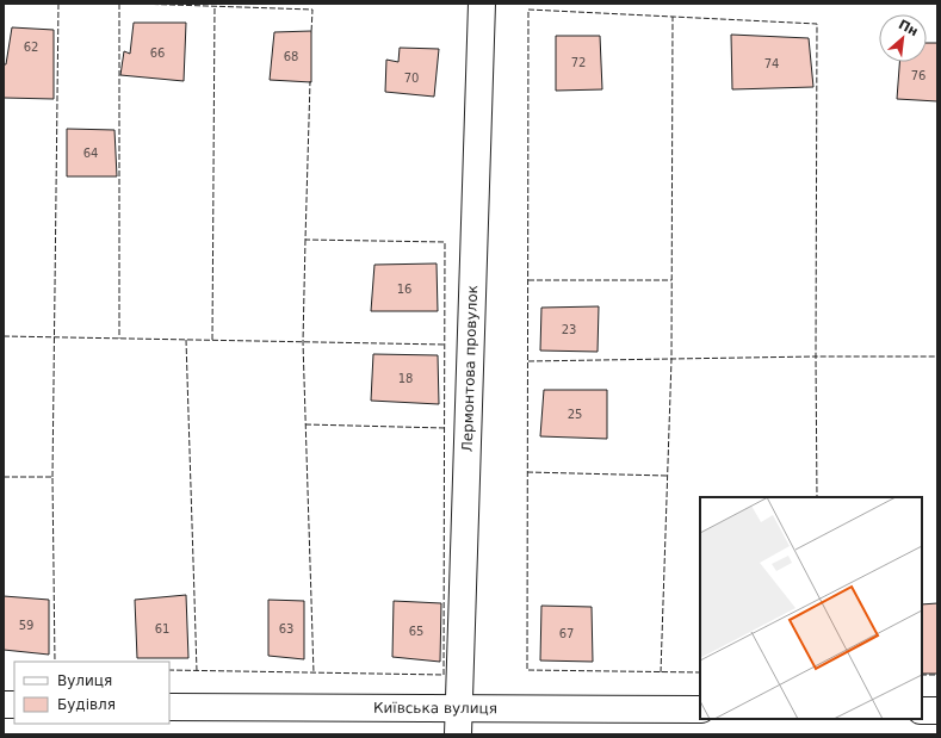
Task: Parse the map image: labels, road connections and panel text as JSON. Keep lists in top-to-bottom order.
{
  "streets": {
    "street": ["Лермонтова провулок", "Київська вулиця"]
  },
  "crossings": [
    ["Лермонтова провулок", "Київська вулиця"]
  ],
  "house_numbers": [
    "62",
    "66",
    "68",
    "72",
    "74",
    "76",
    "70",
    "64",
    "16",
    "23",
    "18",
    "25",
    "59",
    "61",
    "63",
    "65",
    "67"
  ],
  "legend": ["Вулиця", "Будівля"],
  "north": "top right"
}
